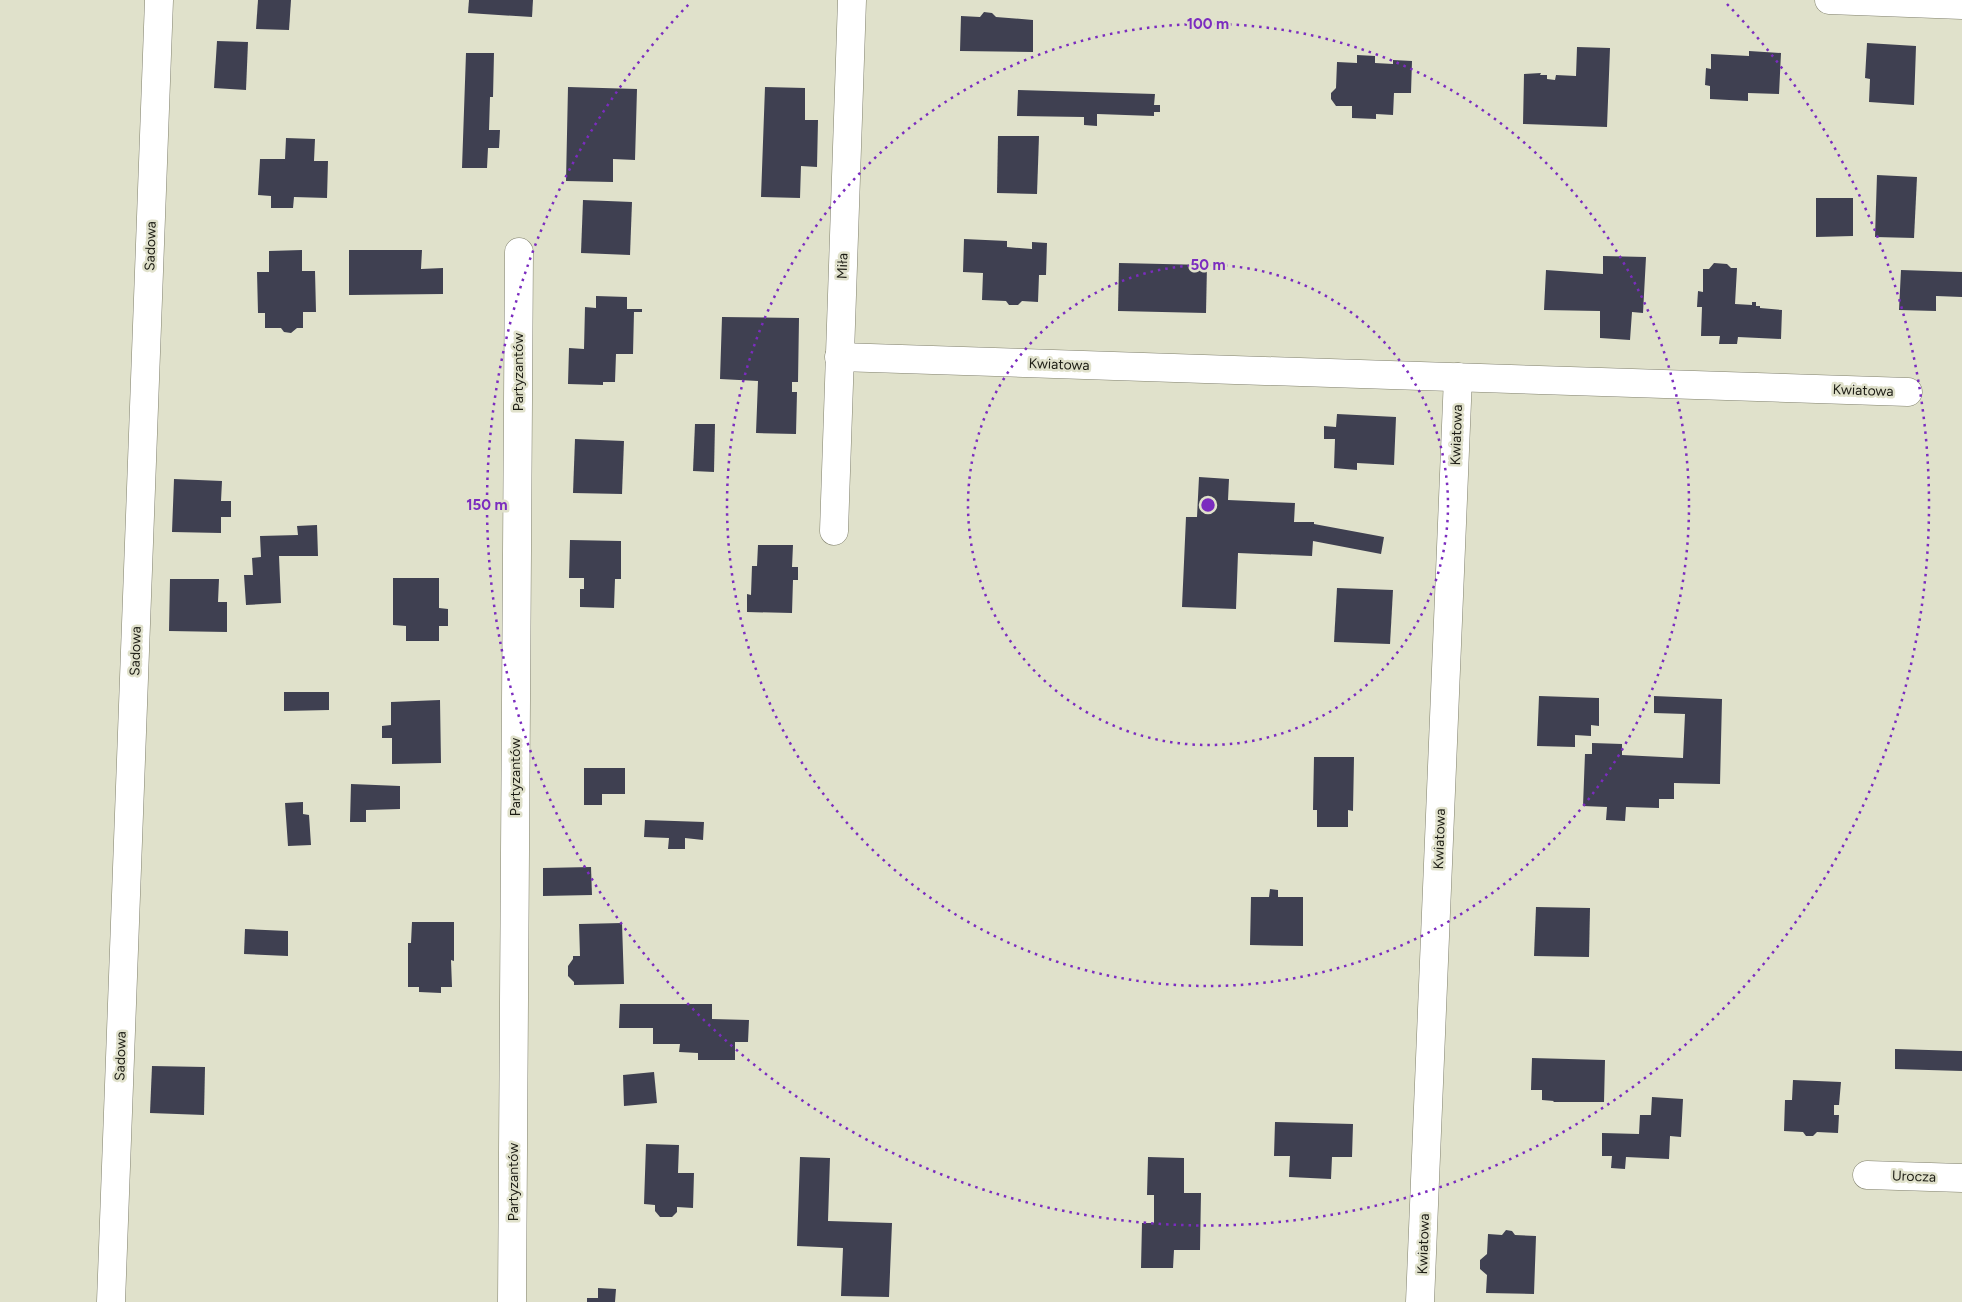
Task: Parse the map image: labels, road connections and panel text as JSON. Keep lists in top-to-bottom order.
{
  "streets": {
    "street": [
      "Sadowa",
      "Miła",
      "Kwiatowa",
      "Partyzantów",
      "Urocza"
    ]
  },
  "crossings": [
    ["Miła", "Kwiatowa"]
  ],
  "rings": ["100 m", "50 m", "150 m"]
}
